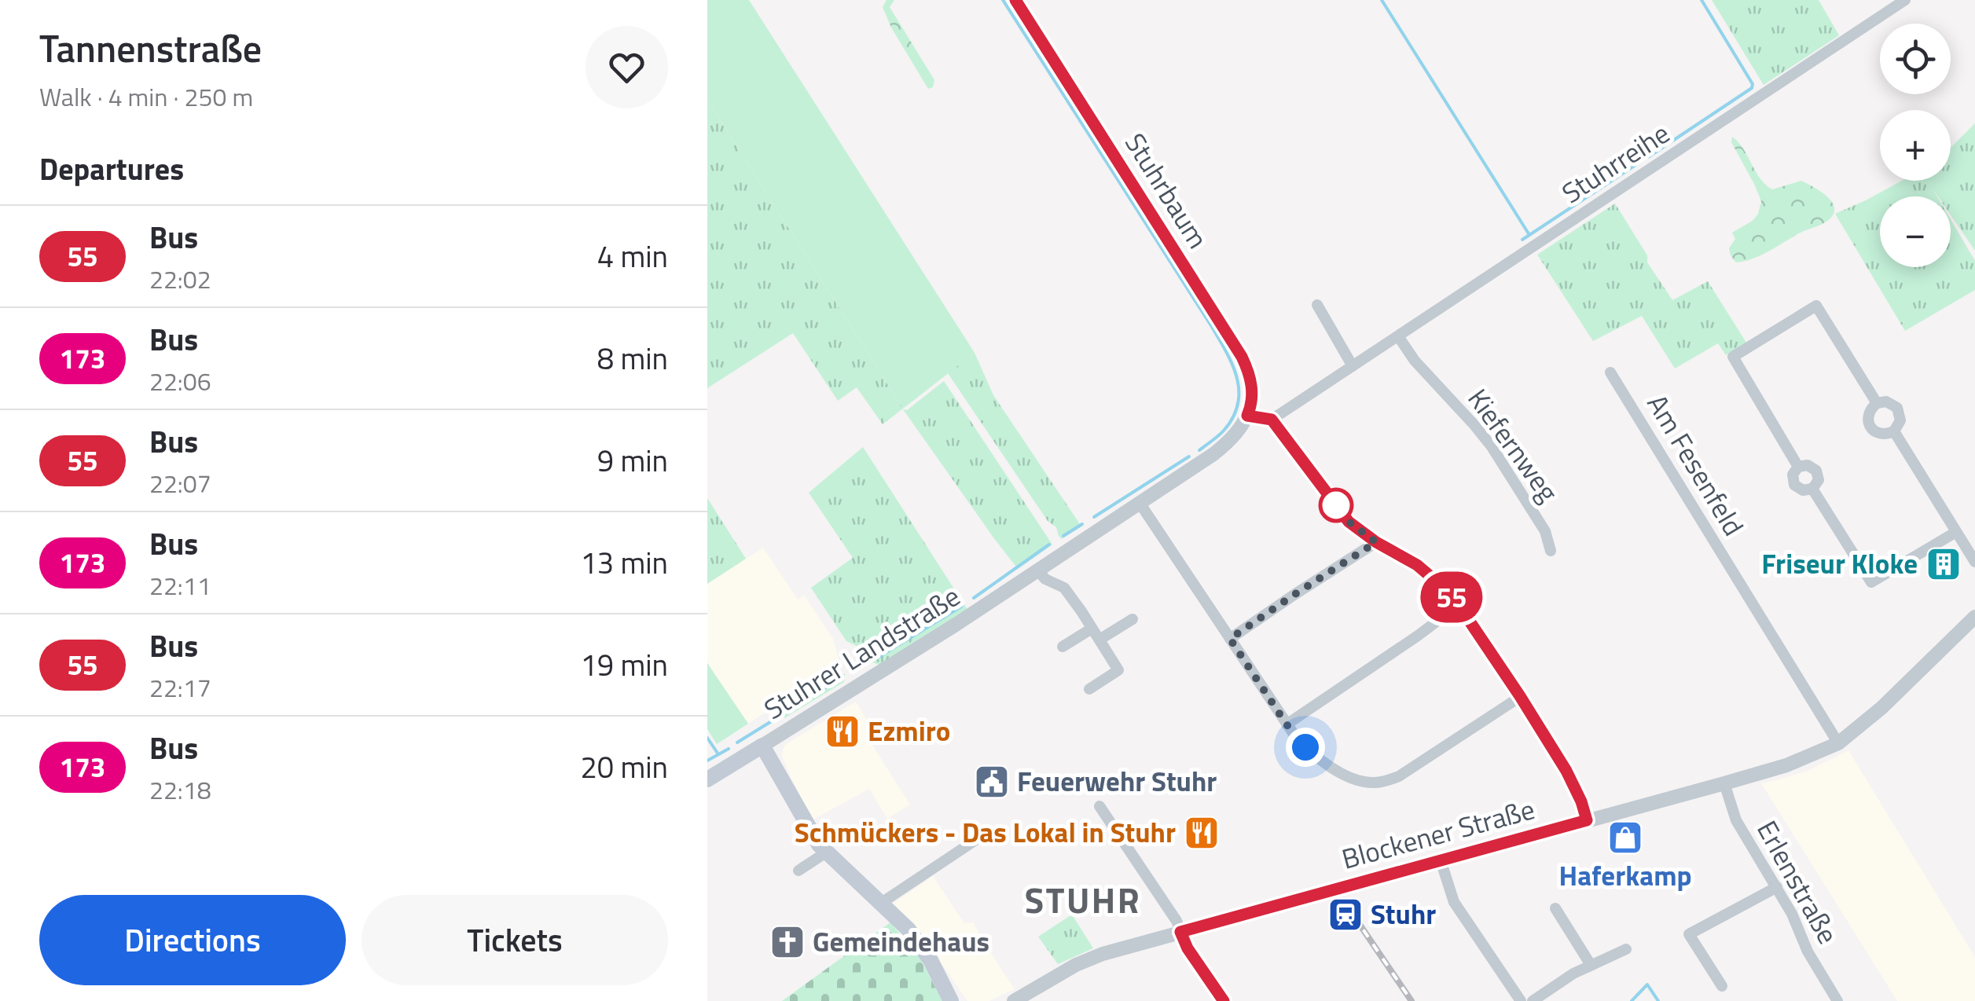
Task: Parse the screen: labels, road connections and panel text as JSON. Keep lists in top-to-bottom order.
{
  "streets": {
    "main road": ["Stuhrer Landstraße"],
    "street": [
      "Stuhrreihe",
      "Stuhrbaum",
      "Kiefernweg",
      "Am Fesenfeld",
      "Blockener Straße",
      "Erlenstraße"
    ]
  },
  "crossings": [
    ["Stuhrreihe", "Kiefernweg"],
    ["Stuhrbaum", "Stuhrer Landstraße"],
    ["Am Fesenfeld", "Blockener Straße"],
    ["Blockener Straße", "Erlenstraße"]
  ],
  "districts": ["STUHR"],
  "places": {
    "building": ["Friseur Kloke"],
    "restaurant": ["Ezmiro", "Schmückers - Das Lokal in Stuhr"],
    "public building": ["Feuerwehr Stuhr"],
    "shop": ["Haferkamp"],
    "station": ["Stuhr"],
    "church": ["Gemeindehaus"]
  },
  "lines": ["bus line 55"],
  "page": {
    "heading": [
      ["Tannenstraße", "Walk · 4 min · 250 m"],
      "Departures"
    ],
    "on_map": "55",
    "map_buttons": ["+", "−"],
    "list": [
      {
        "mark": "55",
        "name": "Bus",
        "note": "22:02",
        "value": "4 min"
      },
      {
        "mark": "173",
        "name": "Bus",
        "note": "22:06",
        "value": "8 min"
      },
      {
        "mark": "55",
        "name": "Bus",
        "note": "22:07",
        "value": "9 min"
      },
      {
        "mark": "173",
        "name": "Bus",
        "note": "22:11",
        "value": "13 min"
      },
      {
        "mark": "55",
        "name": "Bus",
        "note": "22:17",
        "value": "19 min"
      },
      {
        "mark": "173",
        "name": "Bus",
        "note": "22:18",
        "value": "20 min"
      }
    ],
    "buttons": ["Directions", "Tickets"]
  }
}
